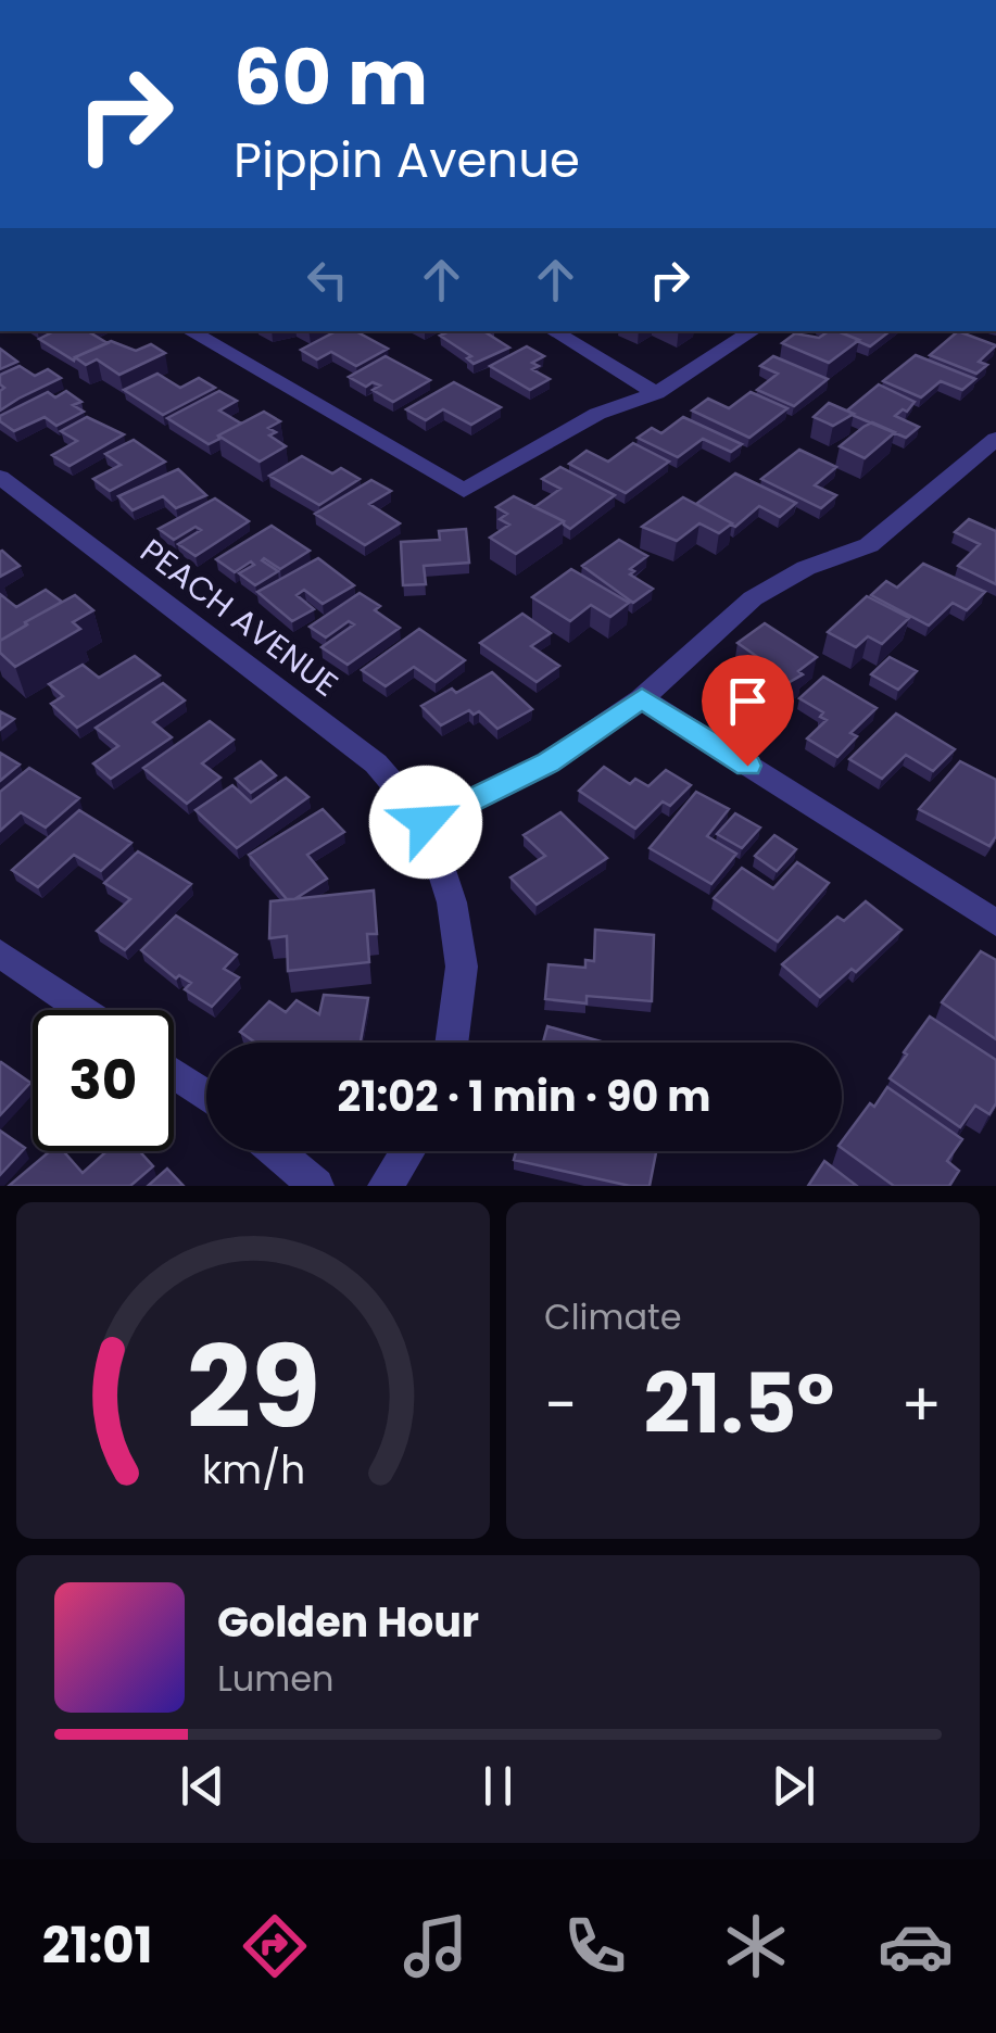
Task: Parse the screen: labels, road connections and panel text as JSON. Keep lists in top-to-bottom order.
{
  "streets": {
    "street": ["PEACH AVENUE"]
  },
  "page": {
    "turn": ["60 m", "Pippin Avenue"],
    "limit": "30",
    "trip": "21:02 · 1 min · 90 m",
    "tile": "Climate",
    "heat": ["−", "21.5°", "+"],
    "song": ["Golden Hour", "Lumen"],
    "tabs": "21:01",
    "gauge": ["29", "km/h"]
  }
}
